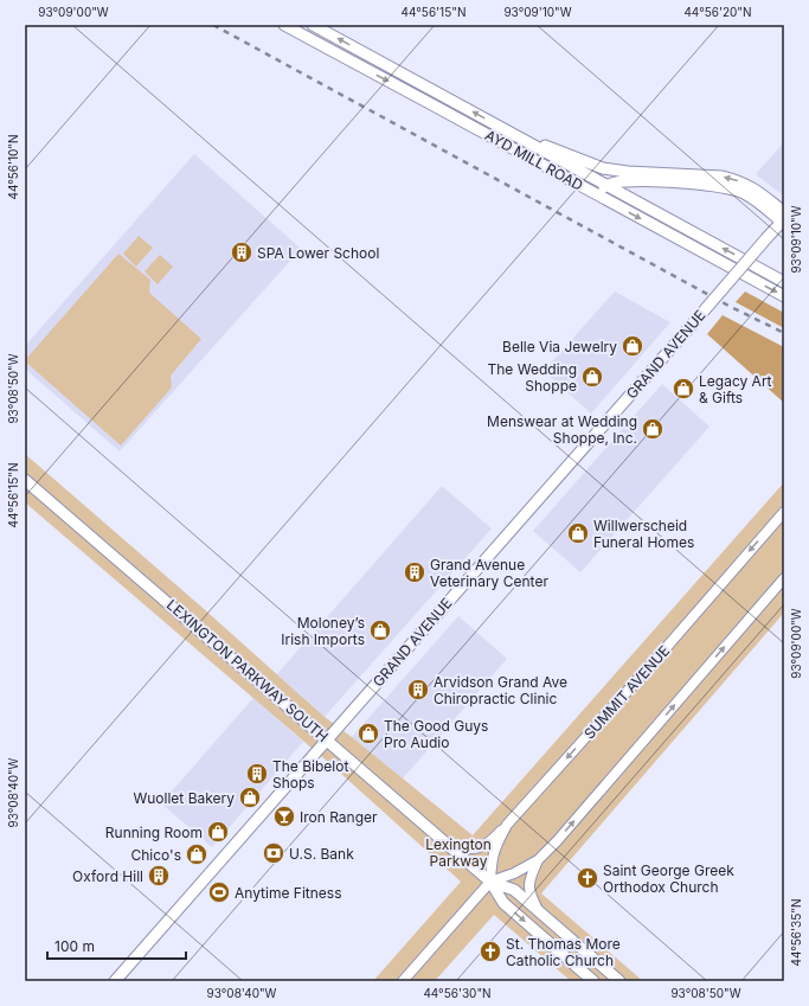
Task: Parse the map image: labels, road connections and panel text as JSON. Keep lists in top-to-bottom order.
{
  "streets": {
    "main road": ["AYD MILL ROAD", "GRAND AVENUE", "LEXINGTON PARKWAY SOUTH"],
    "street": ["SUMMIT AVENUE"]
  },
  "crossings": [
    ["GRAND AVENUE", "LEXINGTON PARKWAY SOUTH"],
    ["LEXINGTON PARKWAY SOUTH", "SUMMIT AVENUE"]
  ],
  "parks": ["Lexington Parkway"],
  "places": {
    "building": [
      "SPA Lower School",
      "Grand Avenue Veterinary Center",
      "Arvidson Grand Ave Chiropractic Clinic",
      "The Bibelot Shops",
      "Oxford Hill"
    ],
    "shop": [
      "Belle Via Jewelry",
      "The Wedding Shoppe",
      "Legacy Art & Gifts",
      "Menswear at Wedding Shoppe, Inc.",
      "Willwerscheid Funeral Homes",
      "Moloney’s Irish Imports",
      "The Good Guys Pro Audio",
      "Wuollet Bakery",
      "Running Room",
      "Chico's"
    ],
    "bar": ["Iron Ranger"],
    "bank": ["U.S. Bank"],
    "church": ["Saint George Greek Orthodox Church", "St. Thomas More Catholic Church"],
    "sports": ["Anytime Fitness"]
  },
  "scale_bar": "100 m",
  "coordinates": [
    "93°09'00\"W",
    "44°56'15\"N",
    "93°09'10\"W",
    "44°56'20\"N",
    "44°56'10\"N",
    "93°08'50\"W",
    "93°08'40\"W",
    "44°56'35\"N",
    "44°56'30\"N"
  ]
}
